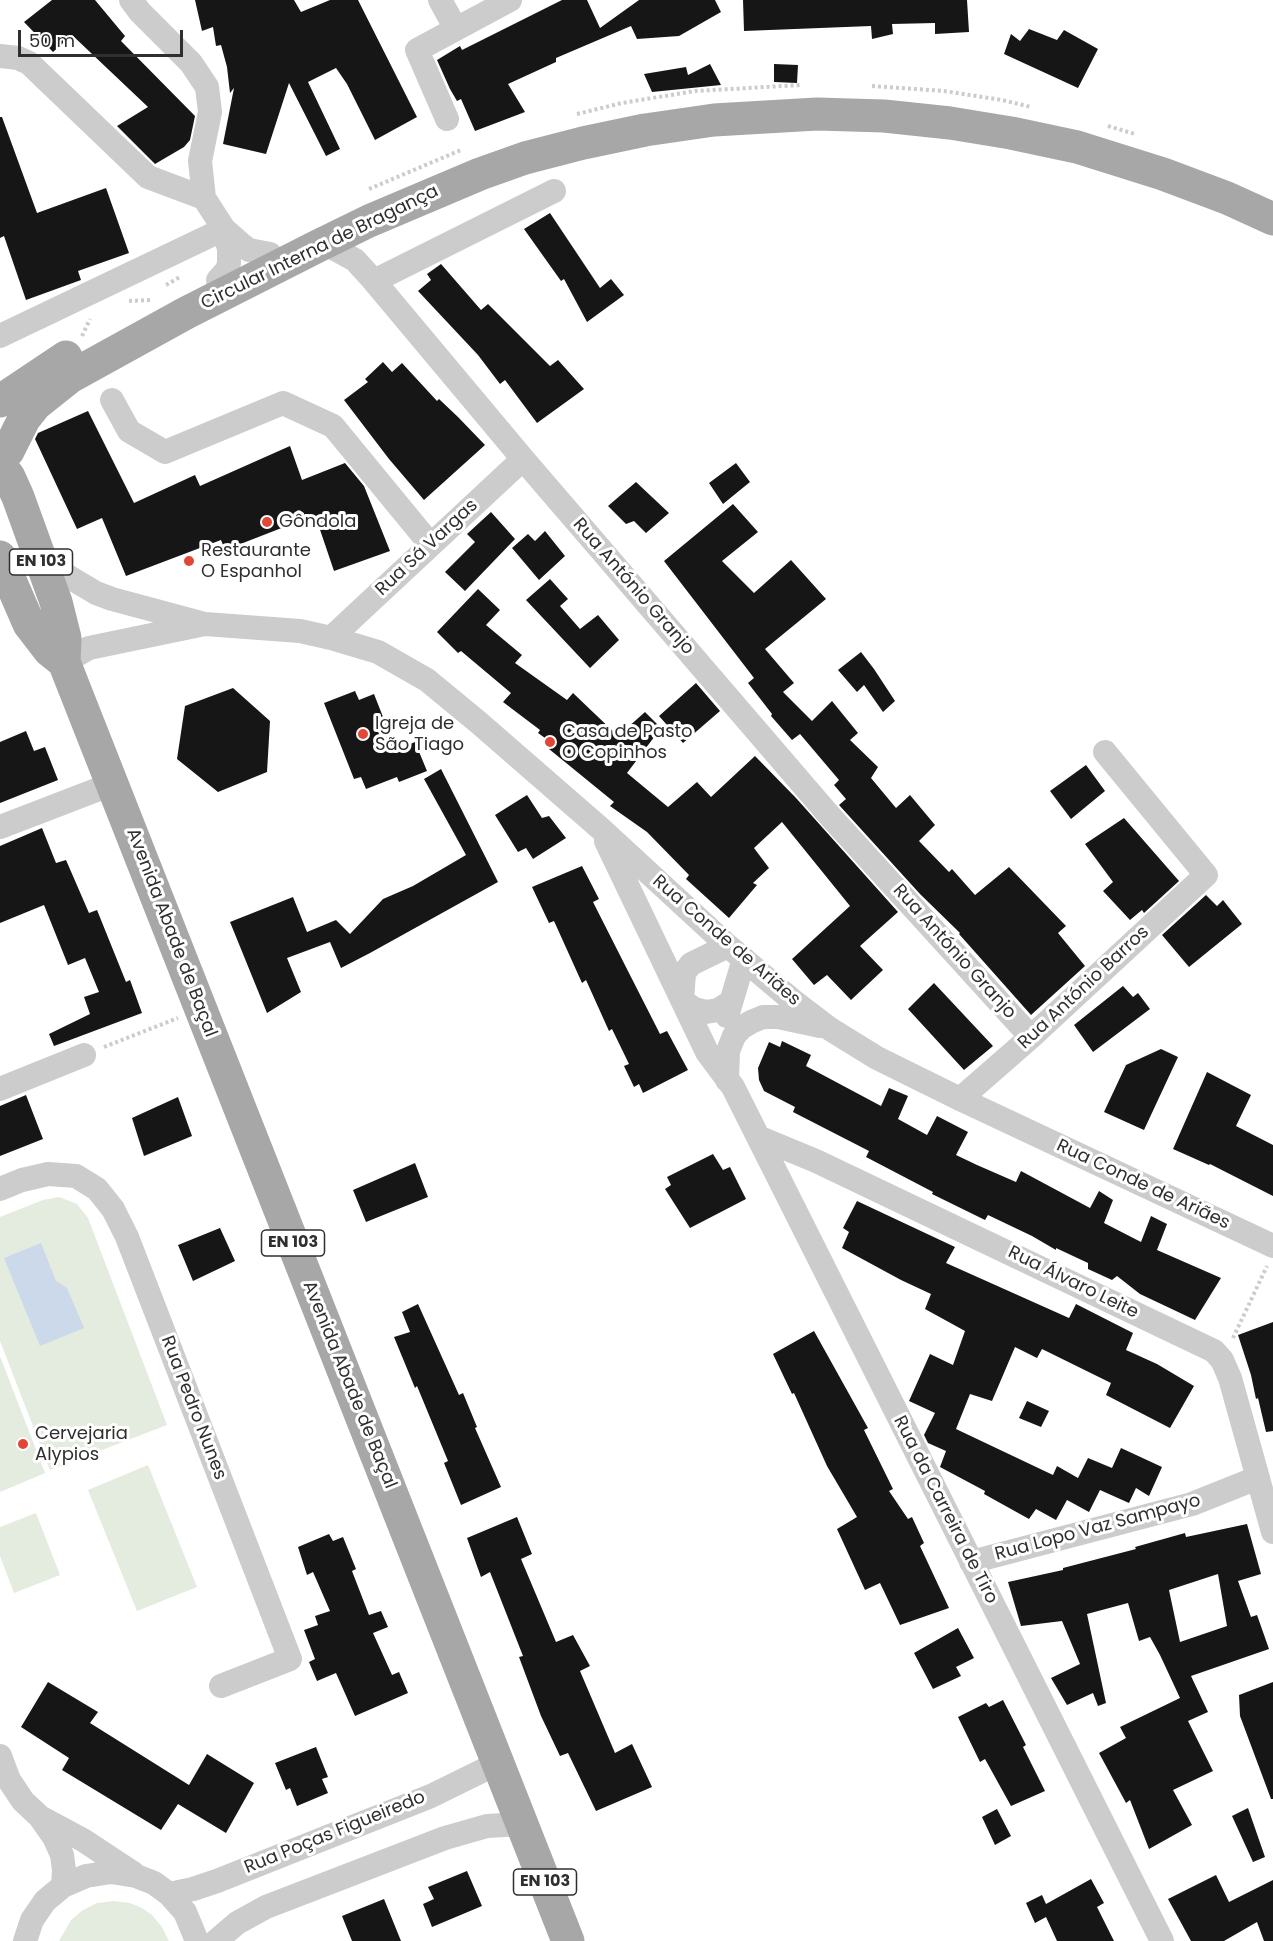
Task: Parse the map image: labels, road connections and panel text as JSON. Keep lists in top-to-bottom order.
{
  "streets": {
    "main road": ["Circular Interna de Bragança", "EN 103", "Avenida Abade de Baçal"],
    "street": [
      "Rua Sá Vargas",
      "Rua António Granjo",
      "Rua Conde de Ariães",
      "Rua António Barros",
      "Rua Álvaro Leite",
      "Rua Pedro Nunes",
      "Rua da Carreira de Tiro",
      "Rua Lopo Vaz Sampayo",
      "Rua Poças Figueiredo"
    ]
  },
  "crossings": [
    ["Circular Interna de Bragança", "Rua António Granjo"],
    ["Circular Interna de Bragança", "Avenida Abade de Baçal"],
    ["Rua Sá Vargas", "Rua António Granjo"],
    ["Rua Sá Vargas", "Rua Conde de Ariães"],
    ["Rua António Granjo", "Rua António Barros"],
    ["Avenida Abade de Baçal", "Rua Conde de Ariães"],
    ["Avenida Abade de Baçal", "Rua Poças Figueiredo"],
    ["Rua Conde de Ariães", "Rua António Barros"],
    ["Rua Conde de Ariães", "Rua da Carreira de Tiro"],
    ["Rua Álvaro Leite", "Rua da Carreira de Tiro"],
    ["Rua da Carreira de Tiro", "Rua Lopo Vaz Sampayo"]
  ],
  "places": [
    "Gôndola",
    "Restaurante O Espanhol",
    "Igreja de São Tiago",
    "Casa de Pasto O Copinhos",
    "Cervejaria Alypios"
  ],
  "scale_bar": "50 m"
}
